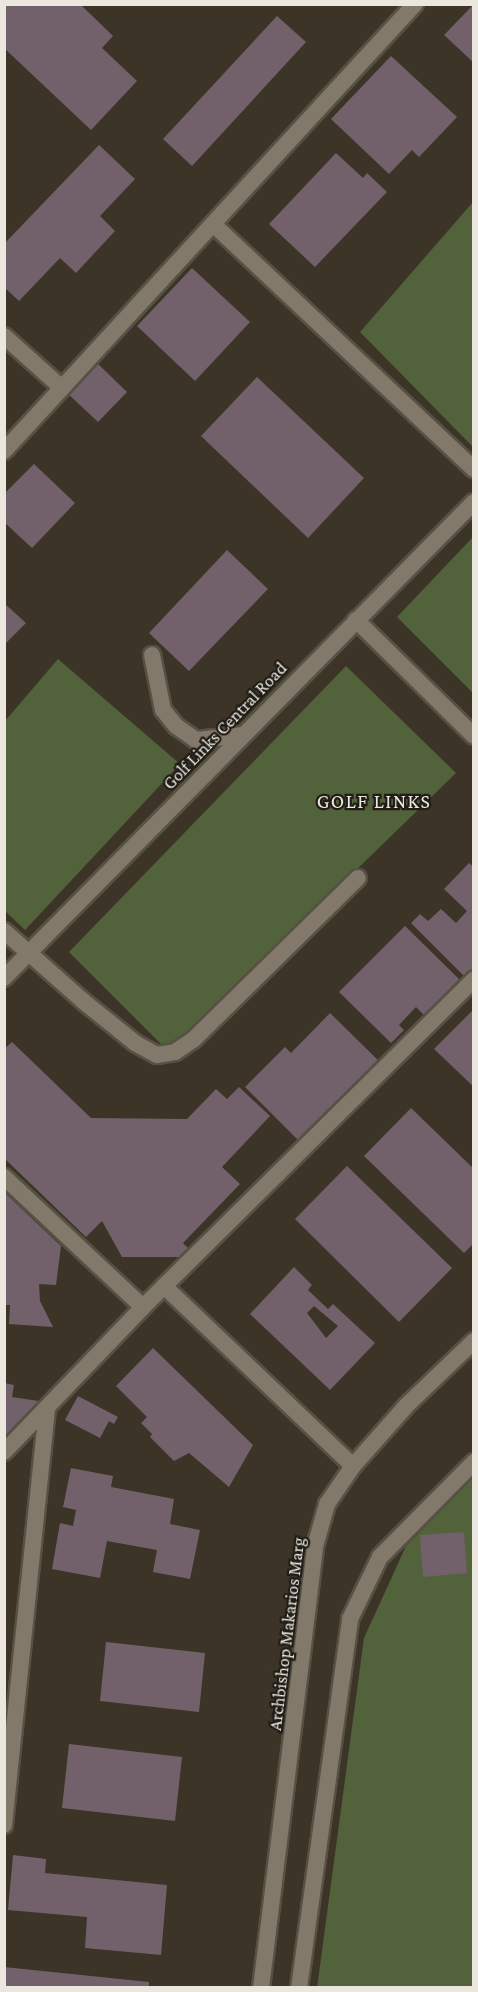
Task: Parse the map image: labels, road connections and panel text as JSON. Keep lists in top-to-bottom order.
{
  "streets": {
    "street": ["Golf Links Central Road", "Archbishop Makarios Marg"]
  },
  "districts": ["GOLF LINKS"]
}
